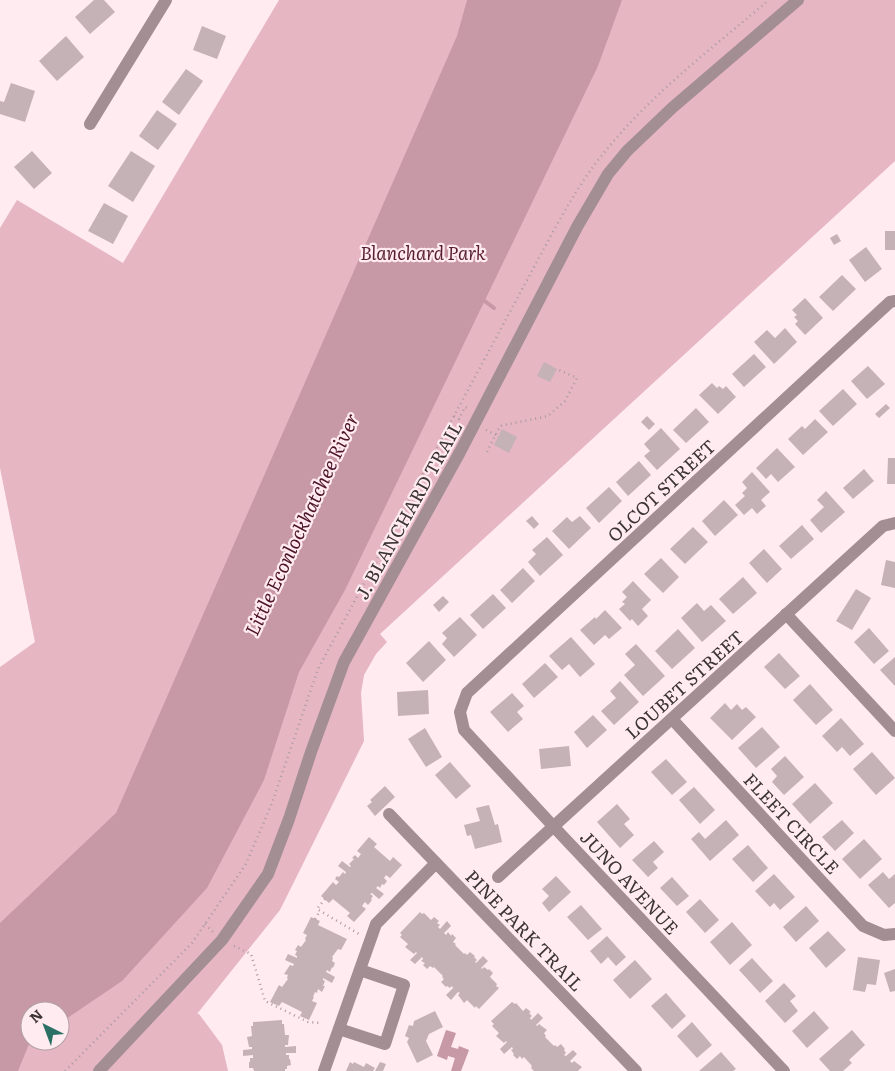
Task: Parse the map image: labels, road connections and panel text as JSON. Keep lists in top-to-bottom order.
{
  "streets": {
    "street": [
      "OLCOT STREET",
      "J. BLANCHARD TRAIL",
      "LOUBET STREET",
      "FLEET CIRCLE",
      "JUNO AVENUE",
      "PINE PARK TRAIL"
    ]
  },
  "crossings": [
    ["OLCOT STREET", "JUNO AVENUE"],
    ["LOUBET STREET", "FLEET CIRCLE"],
    ["LOUBET STREET", "JUNO AVENUE"]
  ],
  "water": ["Little Econlockhatchee River"],
  "parks": ["Blanchard Park"],
  "north": "top left"
}
